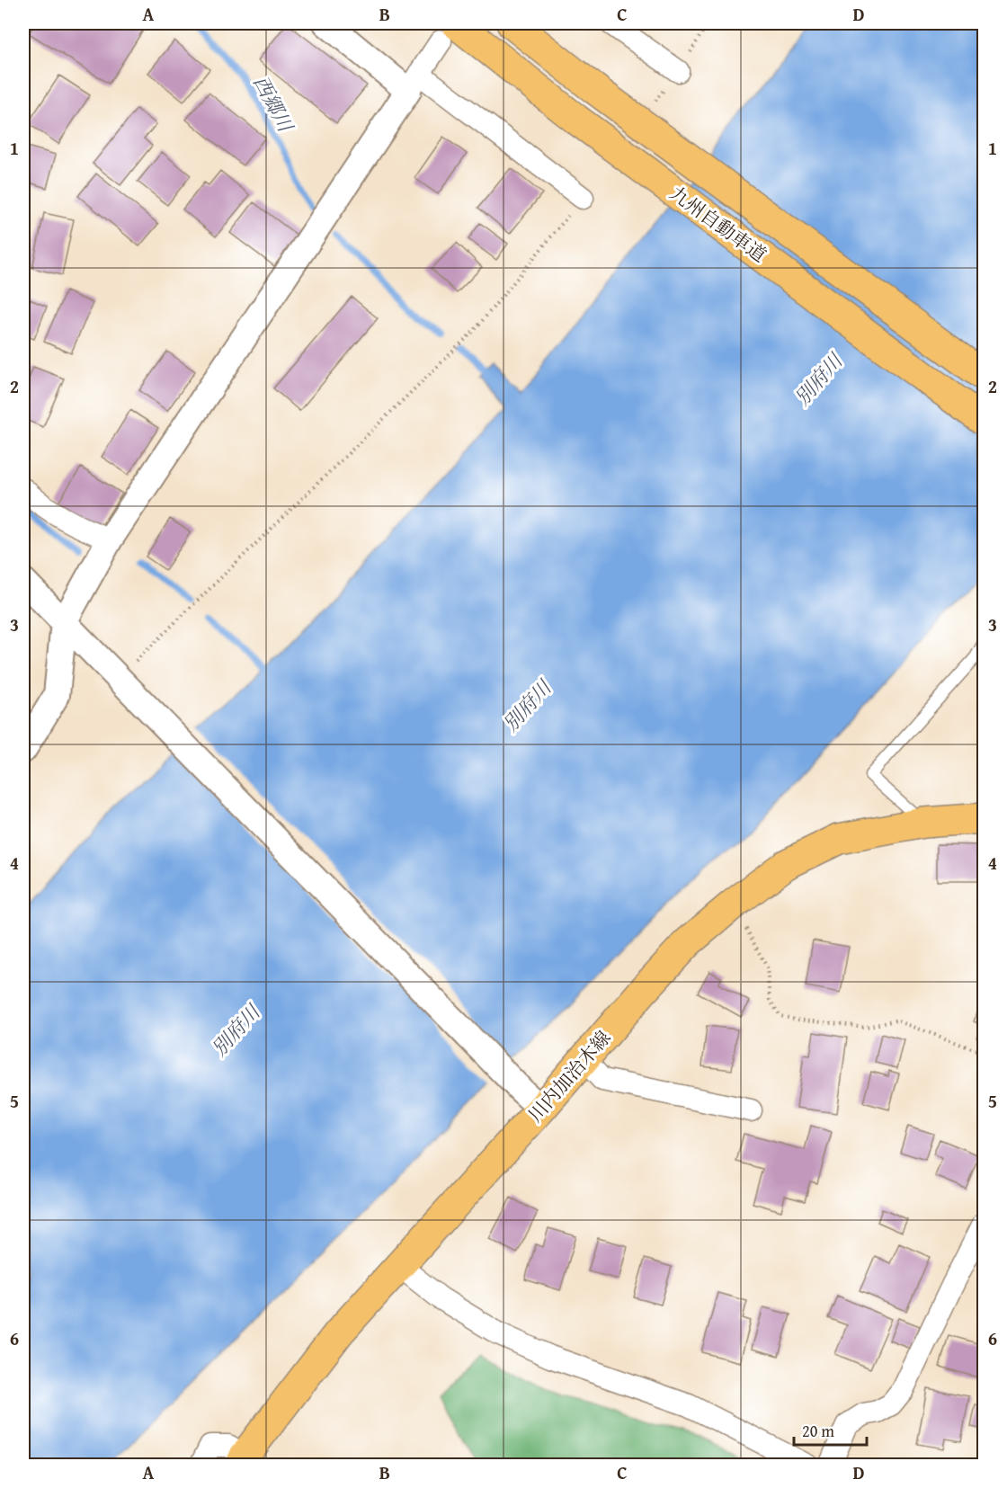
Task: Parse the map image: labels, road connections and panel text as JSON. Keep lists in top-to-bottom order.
{
  "streets": {
    "main road": ["九州自動車道", "川内加治木線"]
  },
  "water": ["西郷川", "別府川"],
  "scale_bar": "20 m",
  "grid": {
    "columns": [
      "A",
      "B",
      "C",
      "D"
    ],
    "rows": [
      "1",
      "2",
      "3",
      "4",
      "5",
      "6"
    ]
  }
}
